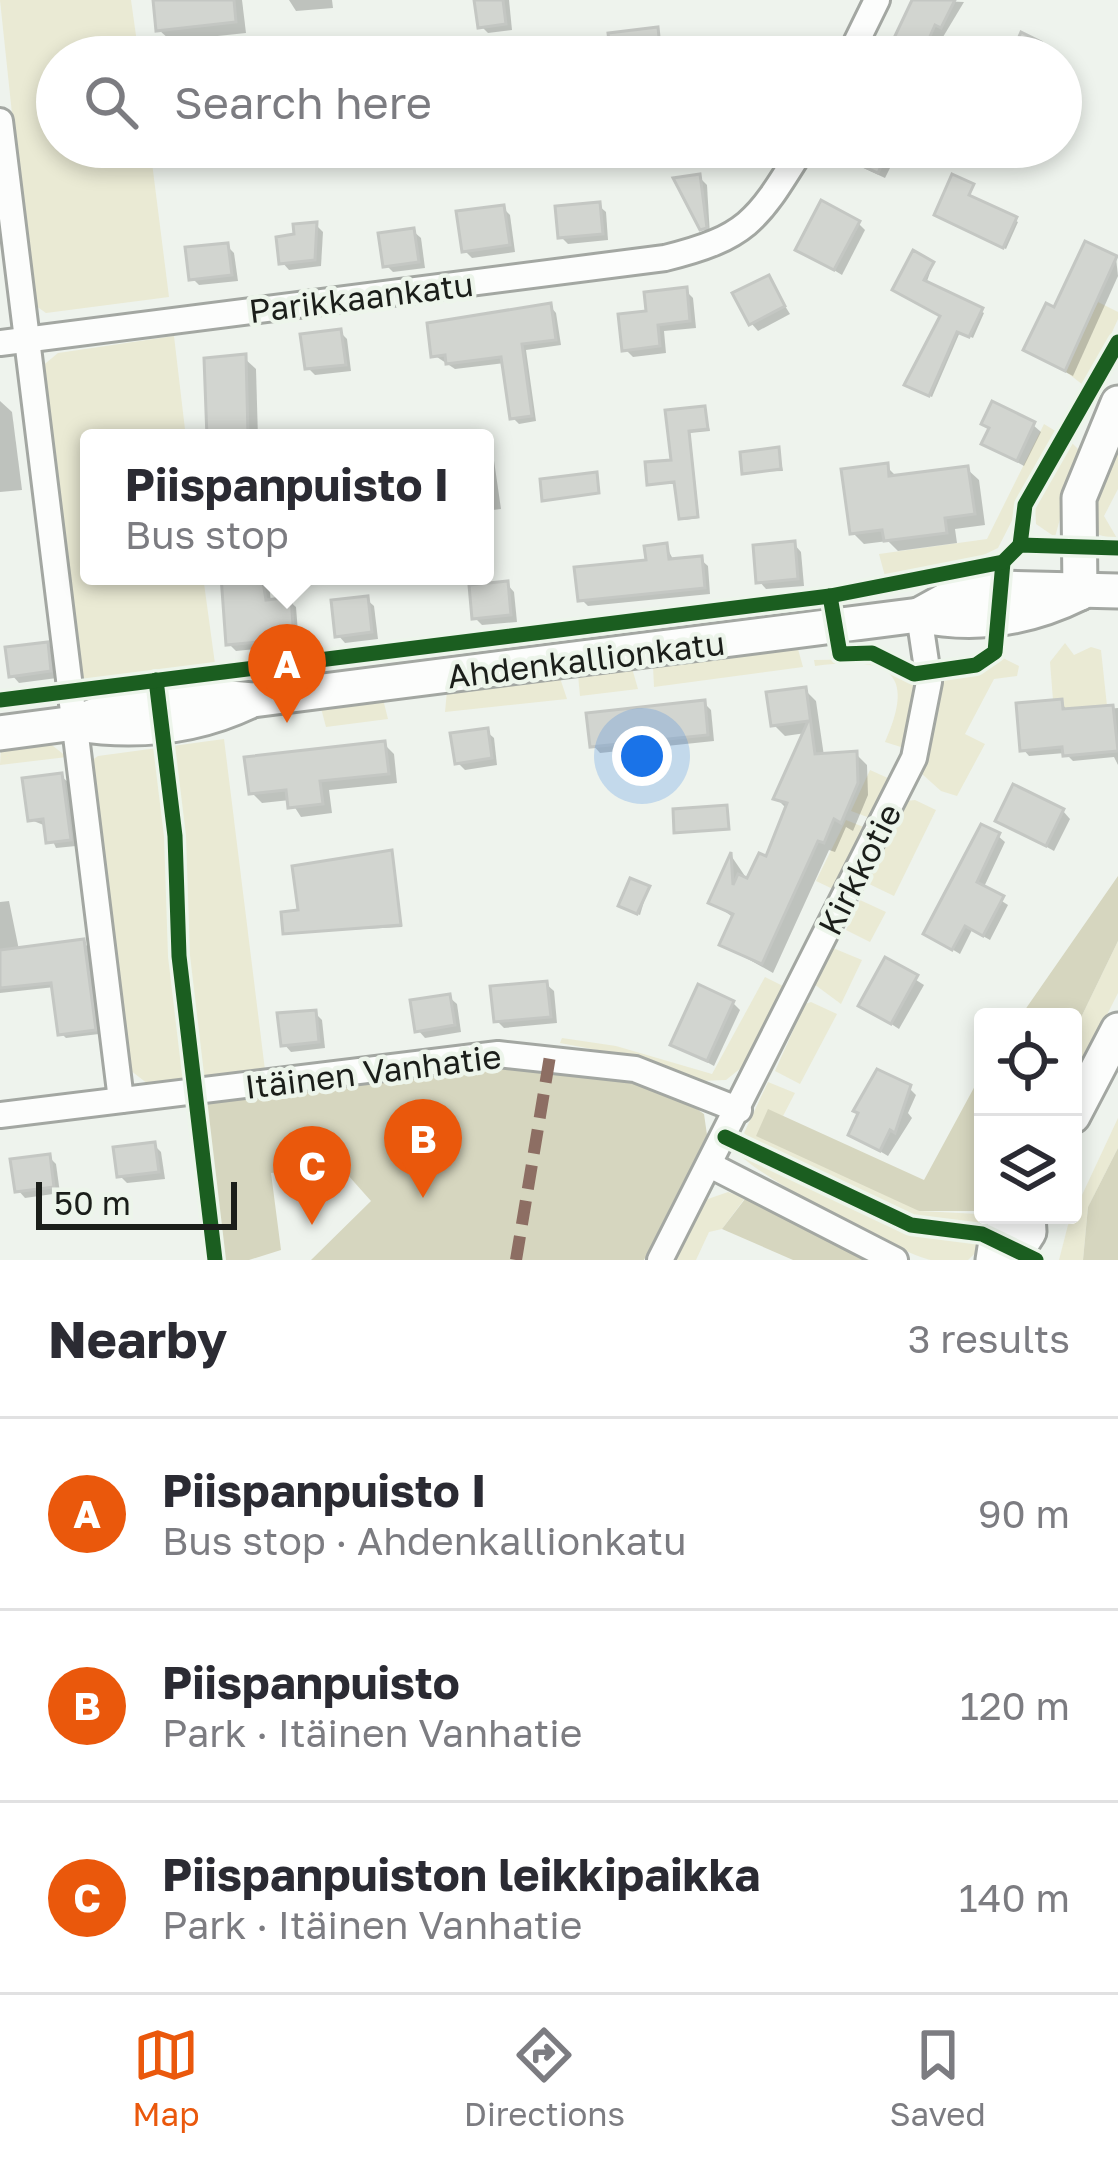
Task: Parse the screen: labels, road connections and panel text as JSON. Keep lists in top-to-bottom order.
{
  "streets": {
    "street": [
      "Parikkaankatu",
      "Ahdenkallionkatu",
      "Kirkkotie",
      "Itäinen Vanhatie"
    ]
  },
  "crossings": [
    ["Ahdenkallionkatu", "Kirkkotie"],
    ["Kirkkotie", "Itäinen Vanhatie"]
  ],
  "scale_bar": "50 m",
  "page": {
    "search": "Search here",
    "popup": ["Piispanpuisto I", "Bus stop"],
    "pins": ["A", "B", "C"],
    "scale": "50 m",
    "heading": ["Nearby", "3 results"],
    "list": [
      {
        "mark": "A",
        "name": "Piispanpuisto I",
        "note": "Bus stop · Ahdenkallionkatu",
        "value": "90 m"
      },
      {
        "mark": "B",
        "name": "Piispanpuisto",
        "note": "Park · Itäinen Vanhatie",
        "value": "120 m"
      },
      {
        "mark": "C",
        "name": "Piispanpuiston leikkipaikka",
        "note": "Park · Itäinen Vanhatie",
        "value": "140 m"
      }
    ],
    "nav": ["Map", "Directions", "Saved"]
  }
}
